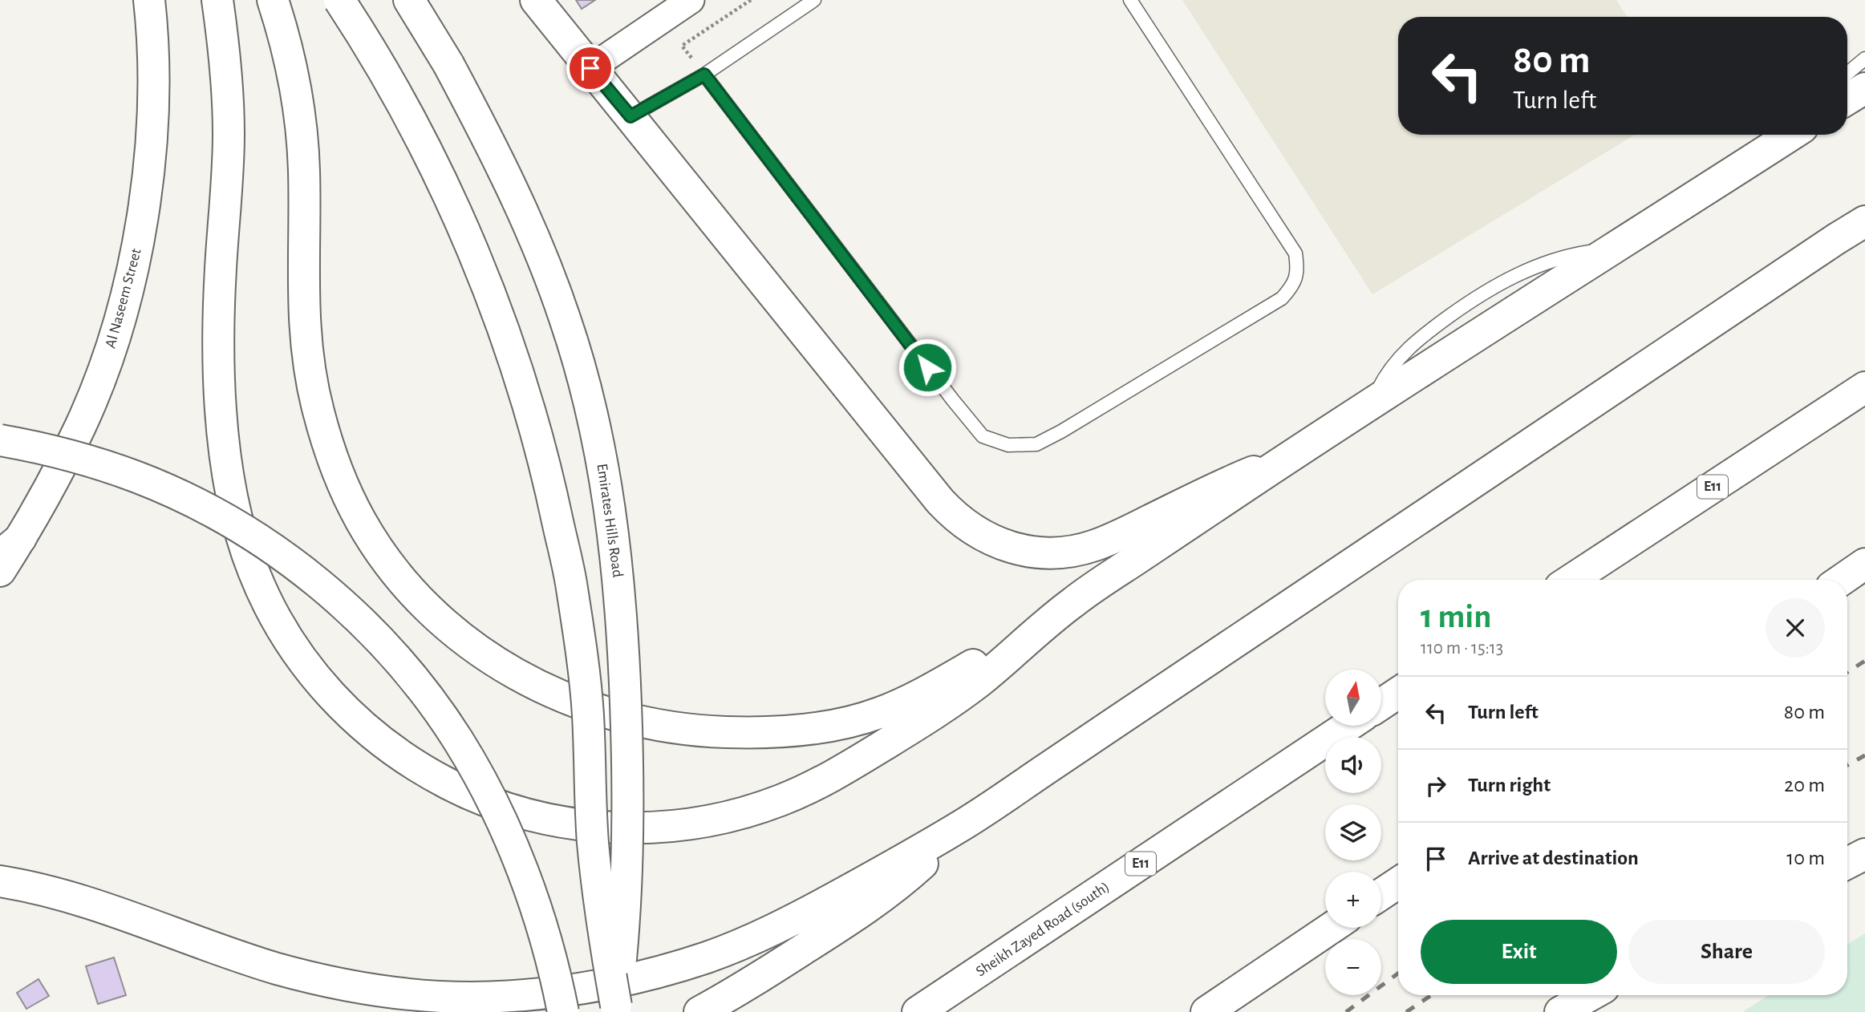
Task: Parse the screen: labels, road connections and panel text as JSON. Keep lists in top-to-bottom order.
{
  "streets": {
    "main road": [
      "Al Naseem Street",
      "E11",
      "Emirates Hills Road",
      "Sheikh Zayed Road (south)"
    ]
  },
  "north": "top",
  "page": {
    "turn": ["80 m", "Turn left"],
    "heading": ["1 min", "110 m · 15:13"],
    "map_buttons": ["+", "−"],
    "list": [
      {
        "name": "Turn left",
        "value": "80 m"
      },
      {
        "name": "Turn right",
        "value": "20 m"
      },
      {
        "name": "Arrive at destination",
        "value": "10 m"
      }
    ],
    "buttons": ["Exit", "Share"]
  }
}
